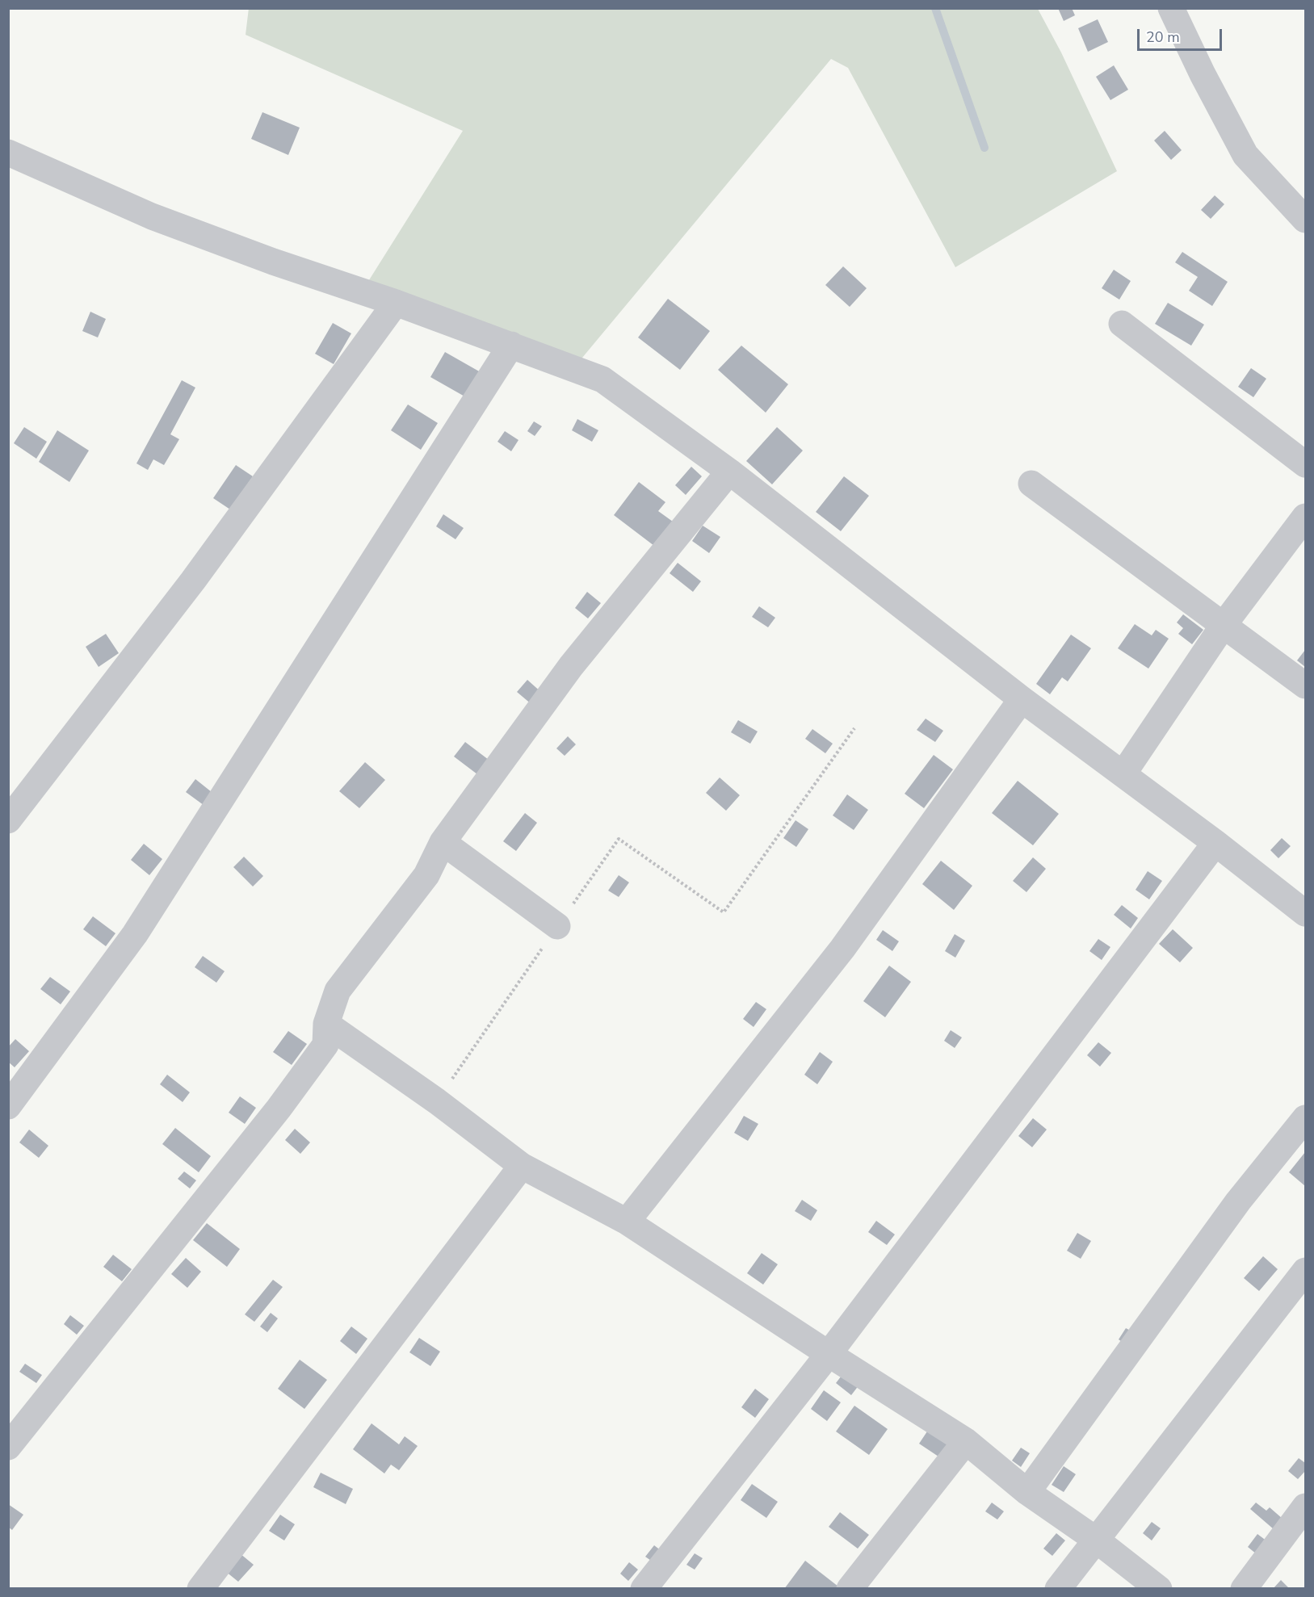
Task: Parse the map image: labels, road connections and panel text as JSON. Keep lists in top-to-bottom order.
{
  "scale_bar": "20 m"
}
